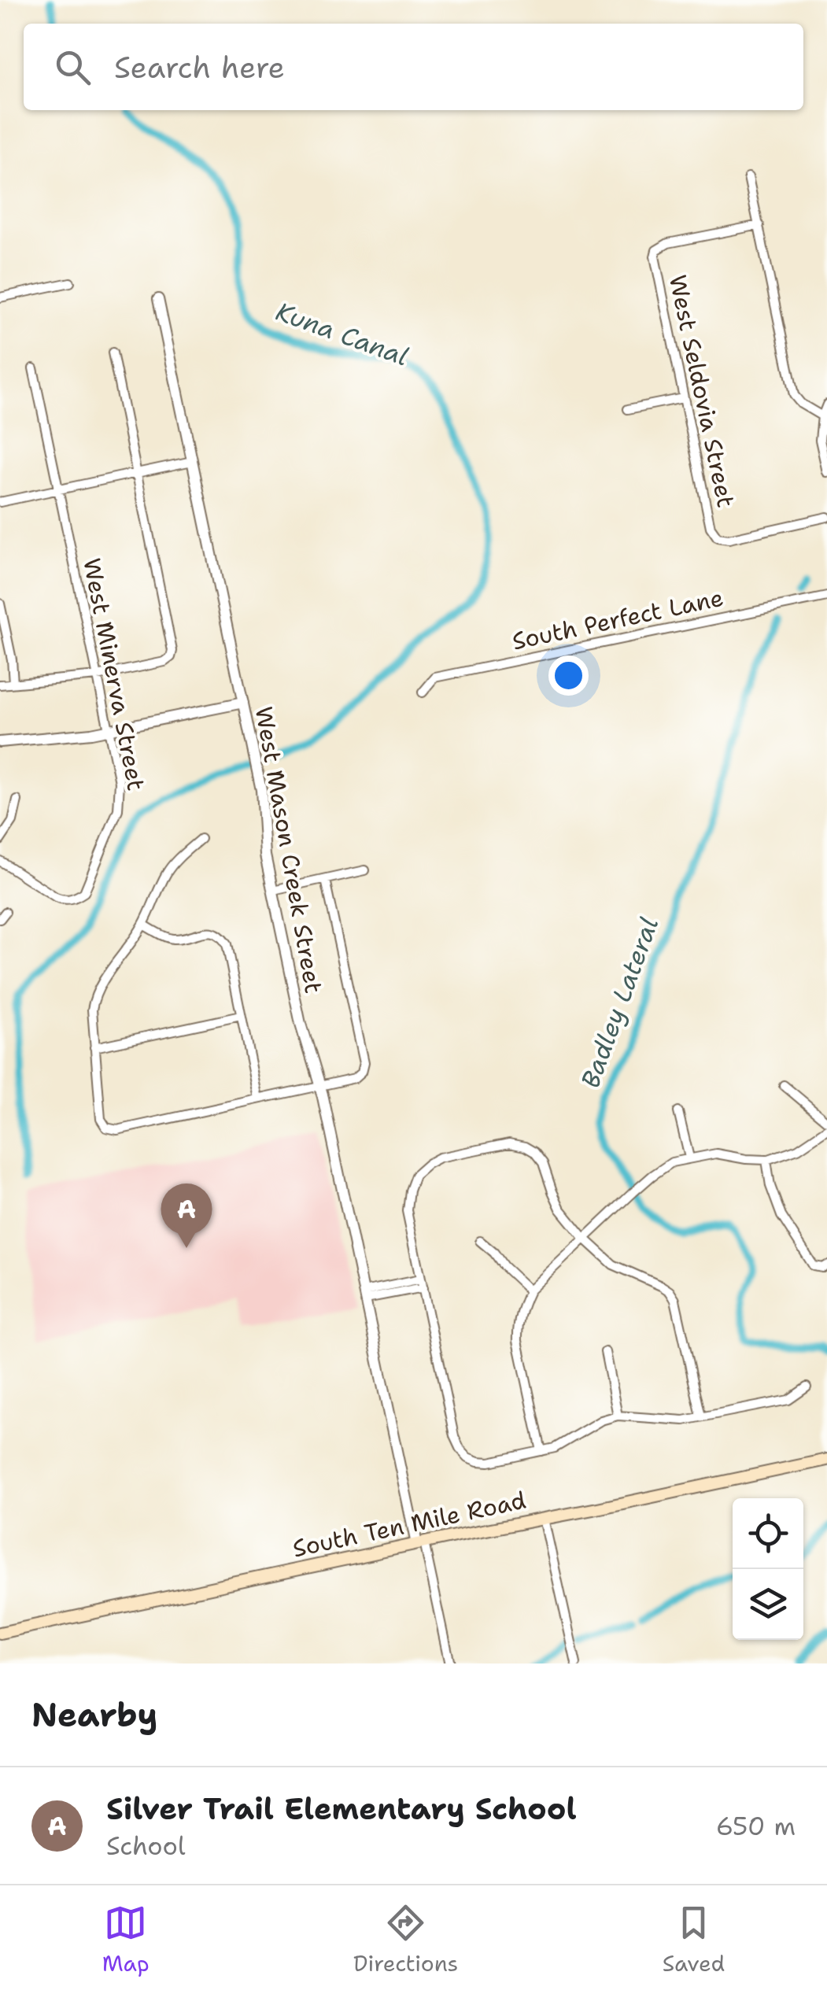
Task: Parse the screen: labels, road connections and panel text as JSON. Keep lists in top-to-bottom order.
{
  "streets": {
    "main road": ["South Ten Mile Road"],
    "street": [
      "West Seldovia Street",
      "South Perfect Lane",
      "West Minerva Street",
      "West Mason Creek Street"
    ]
  },
  "crossings": [
    ["West Mason Creek Street", "South Ten Mile Road"]
  ],
  "water": ["Kuna Canal", "Badley Lateral"],
  "page": {
    "search": "Search here",
    "pins": "A",
    "heading": "Nearby",
    "list": [
      {
        "mark": "A",
        "name": "Silver Trail Elementary School",
        "note": "School",
        "value": "650 m"
      }
    ],
    "nav": ["Map", "Directions", "Saved"]
  }
}
